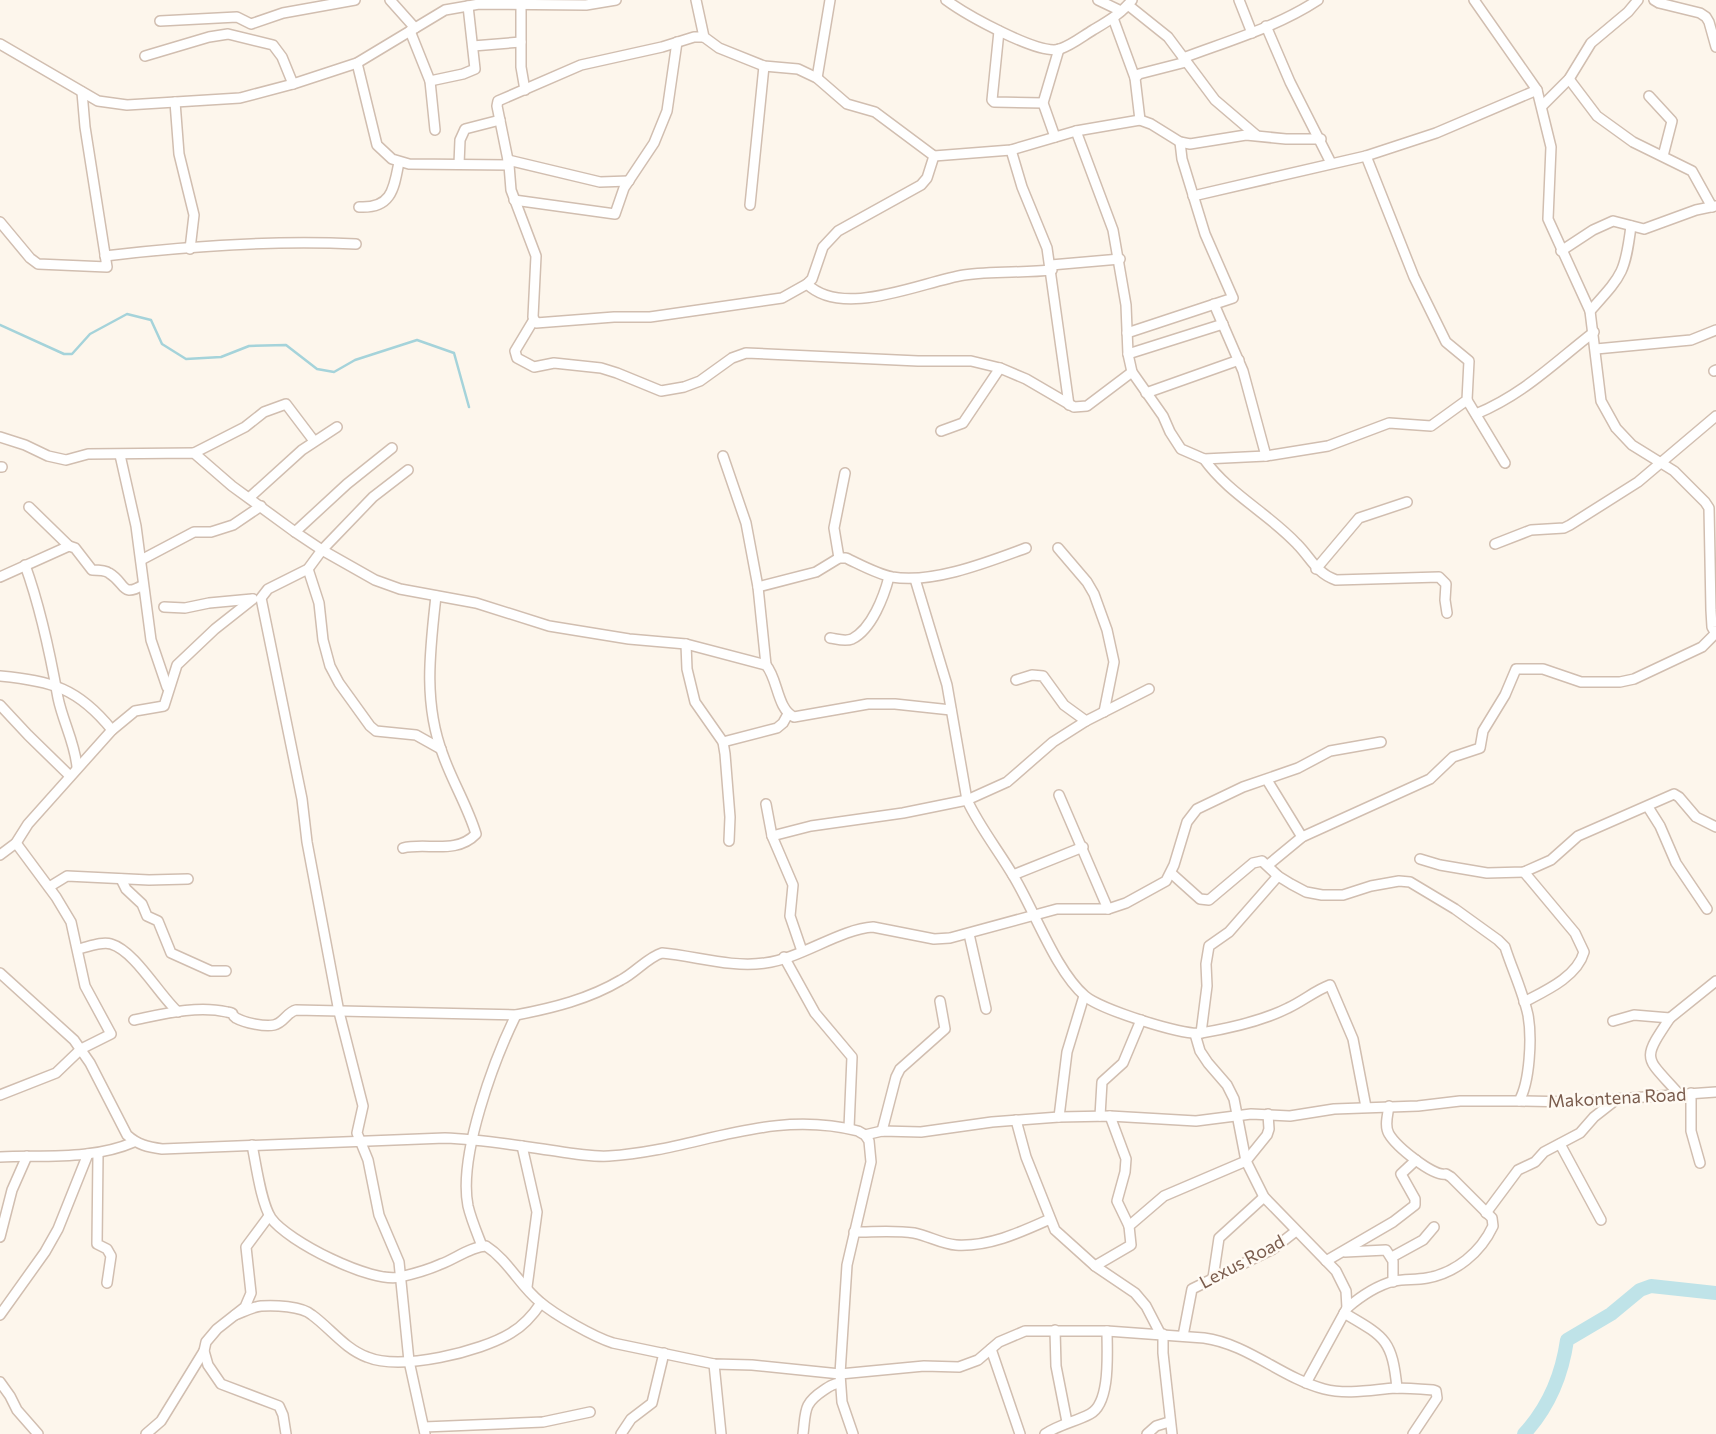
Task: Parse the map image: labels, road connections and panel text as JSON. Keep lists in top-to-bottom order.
{
  "streets": {
    "street": ["Makontena Road", "Lexus Road"]
  }
}
